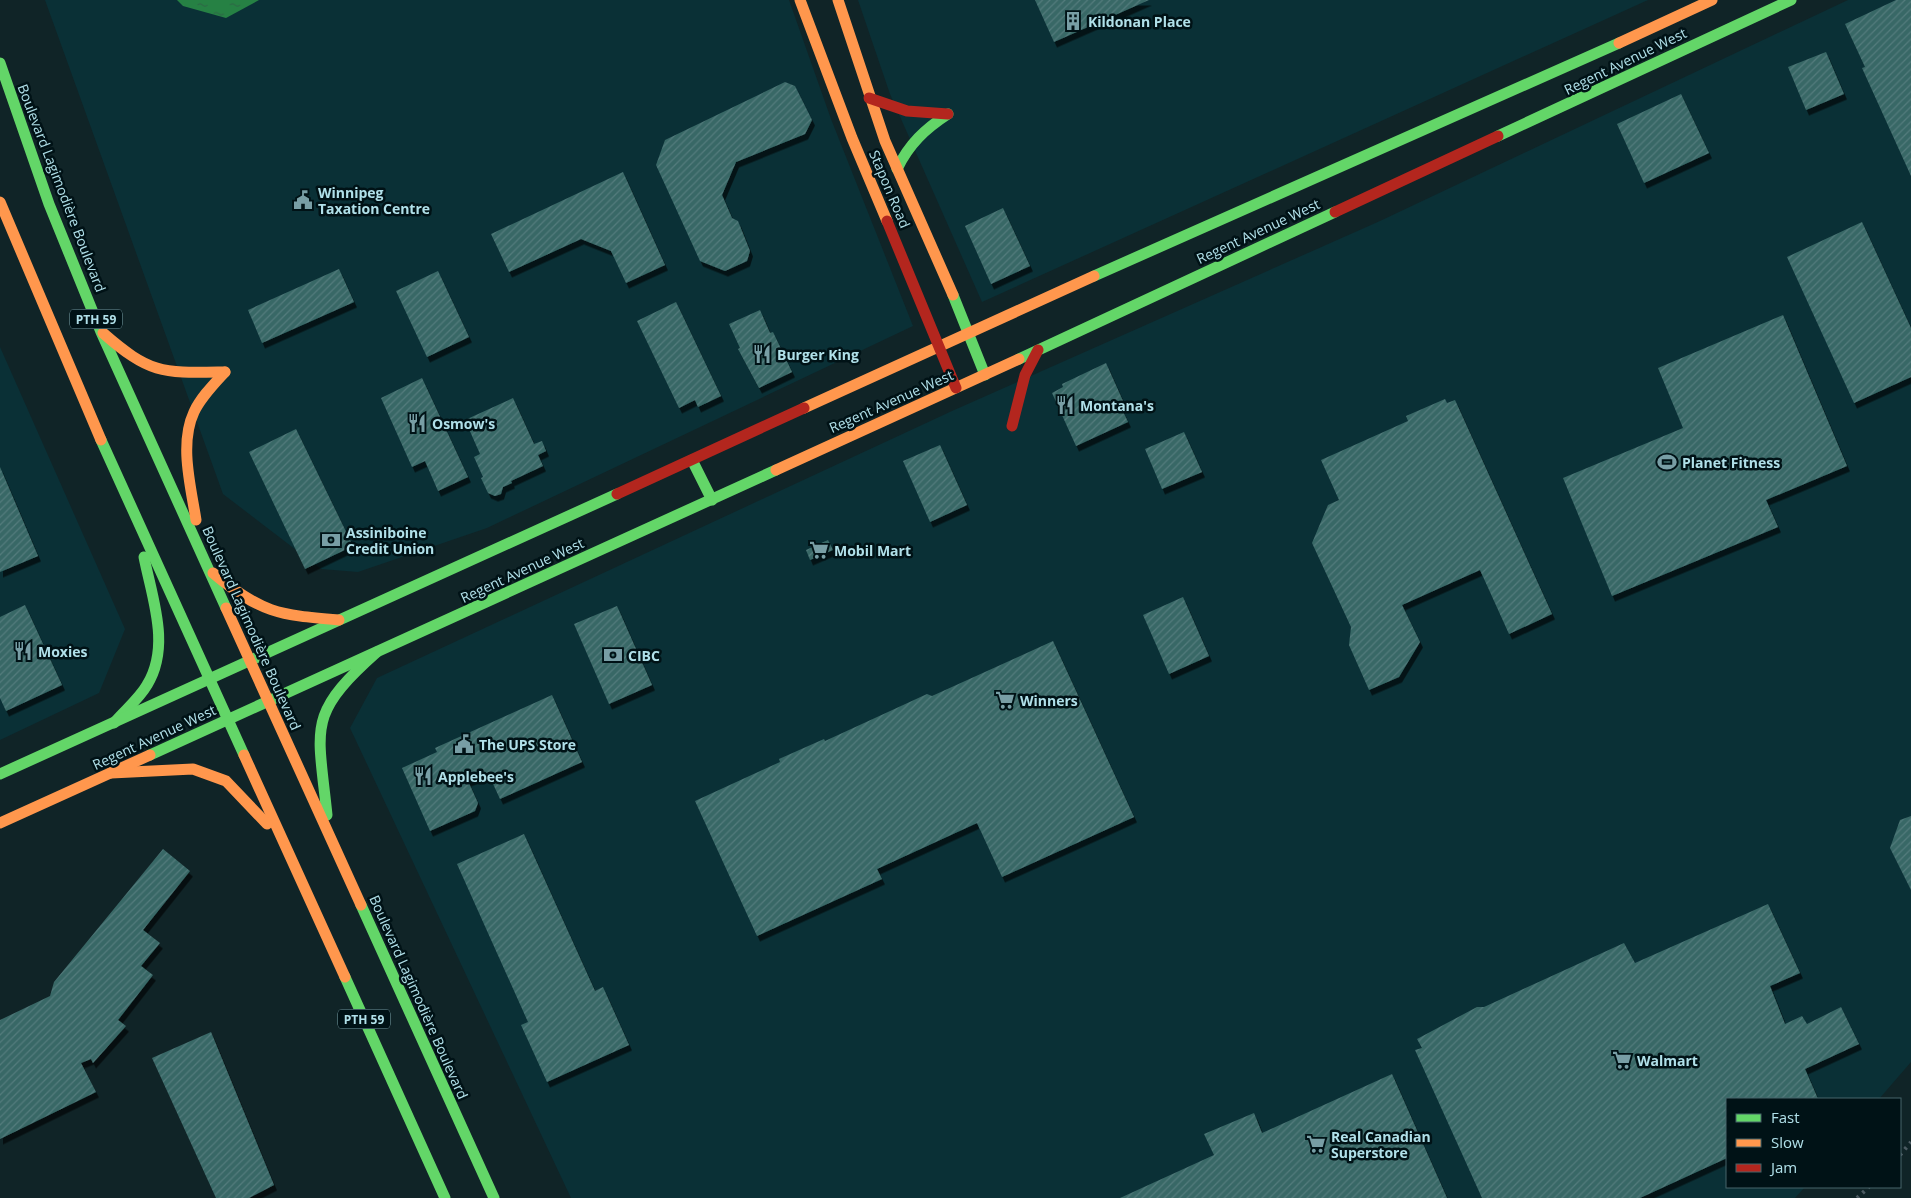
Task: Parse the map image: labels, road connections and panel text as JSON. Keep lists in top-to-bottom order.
{
  "streets": {
    "main road": [
      "Regent Avenue West",
      "Boulevard Lagimodière Boulevard",
      "Stapon Road",
      "PTH 59"
    ]
  },
  "crossings": [
    ["Regent Avenue West", "Boulevard Lagimodière Boulevard"],
    ["Regent Avenue West", "Stapon Road"],
    ["Regent Avenue West", "PTH 59"]
  ],
  "places": {
    "building": ["Kildonan Place"],
    "public building": ["Winnipeg Taxation Centre", "The UPS Store"],
    "restaurant": [
      "Burger King",
      "Montana's",
      "Osmow's",
      "Moxies",
      "Applebee's"
    ],
    "sports": ["Planet Fitness"],
    "bank": ["Assiniboine Credit Union", "CIBC"],
    "supermarket": [
      "Mobil Mart",
      "Winners",
      "Walmart",
      "Real Canadian Superstore"
    ]
  },
  "legend": ["Fast", "Slow", "Jam"]
}
